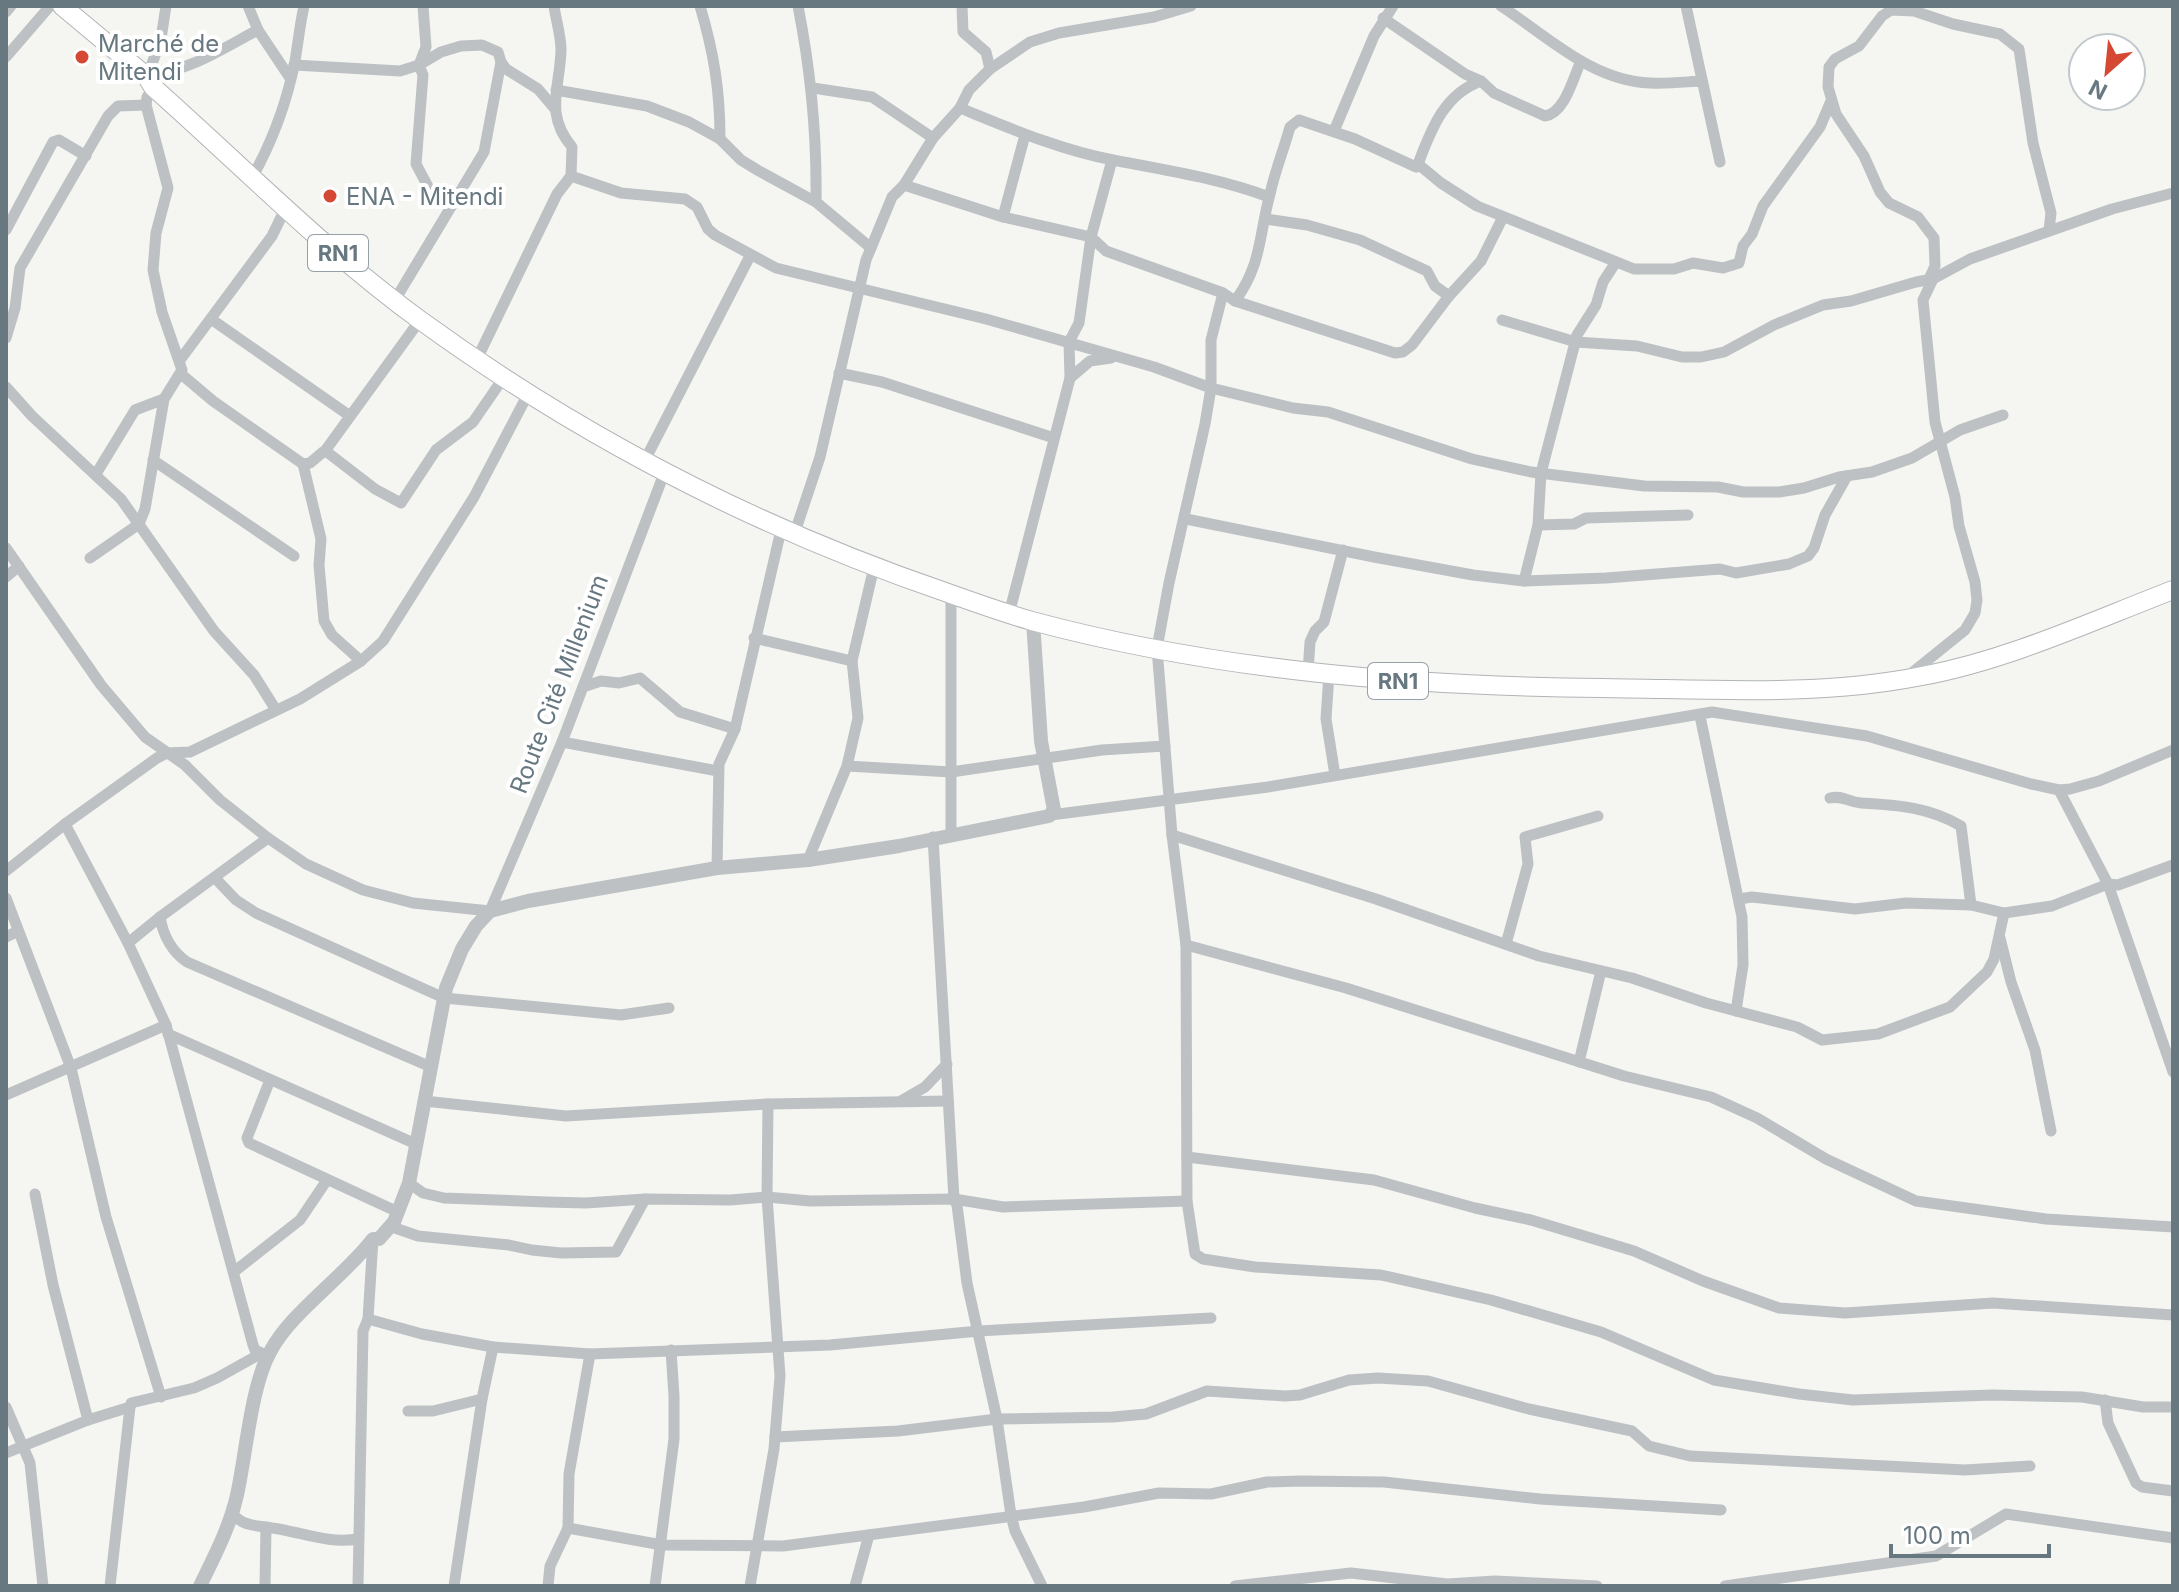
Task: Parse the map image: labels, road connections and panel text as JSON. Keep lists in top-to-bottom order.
{
  "streets": {
    "highway": ["RN1"],
    "street": ["Route Cité Millenium"]
  },
  "crossings": [
    ["RN1", "Route Cité Millenium"]
  ],
  "places": ["Marché de Mitendi", "ENA - Mitendi"],
  "scale_bar": "100 m",
  "north": "bottom left"
}
